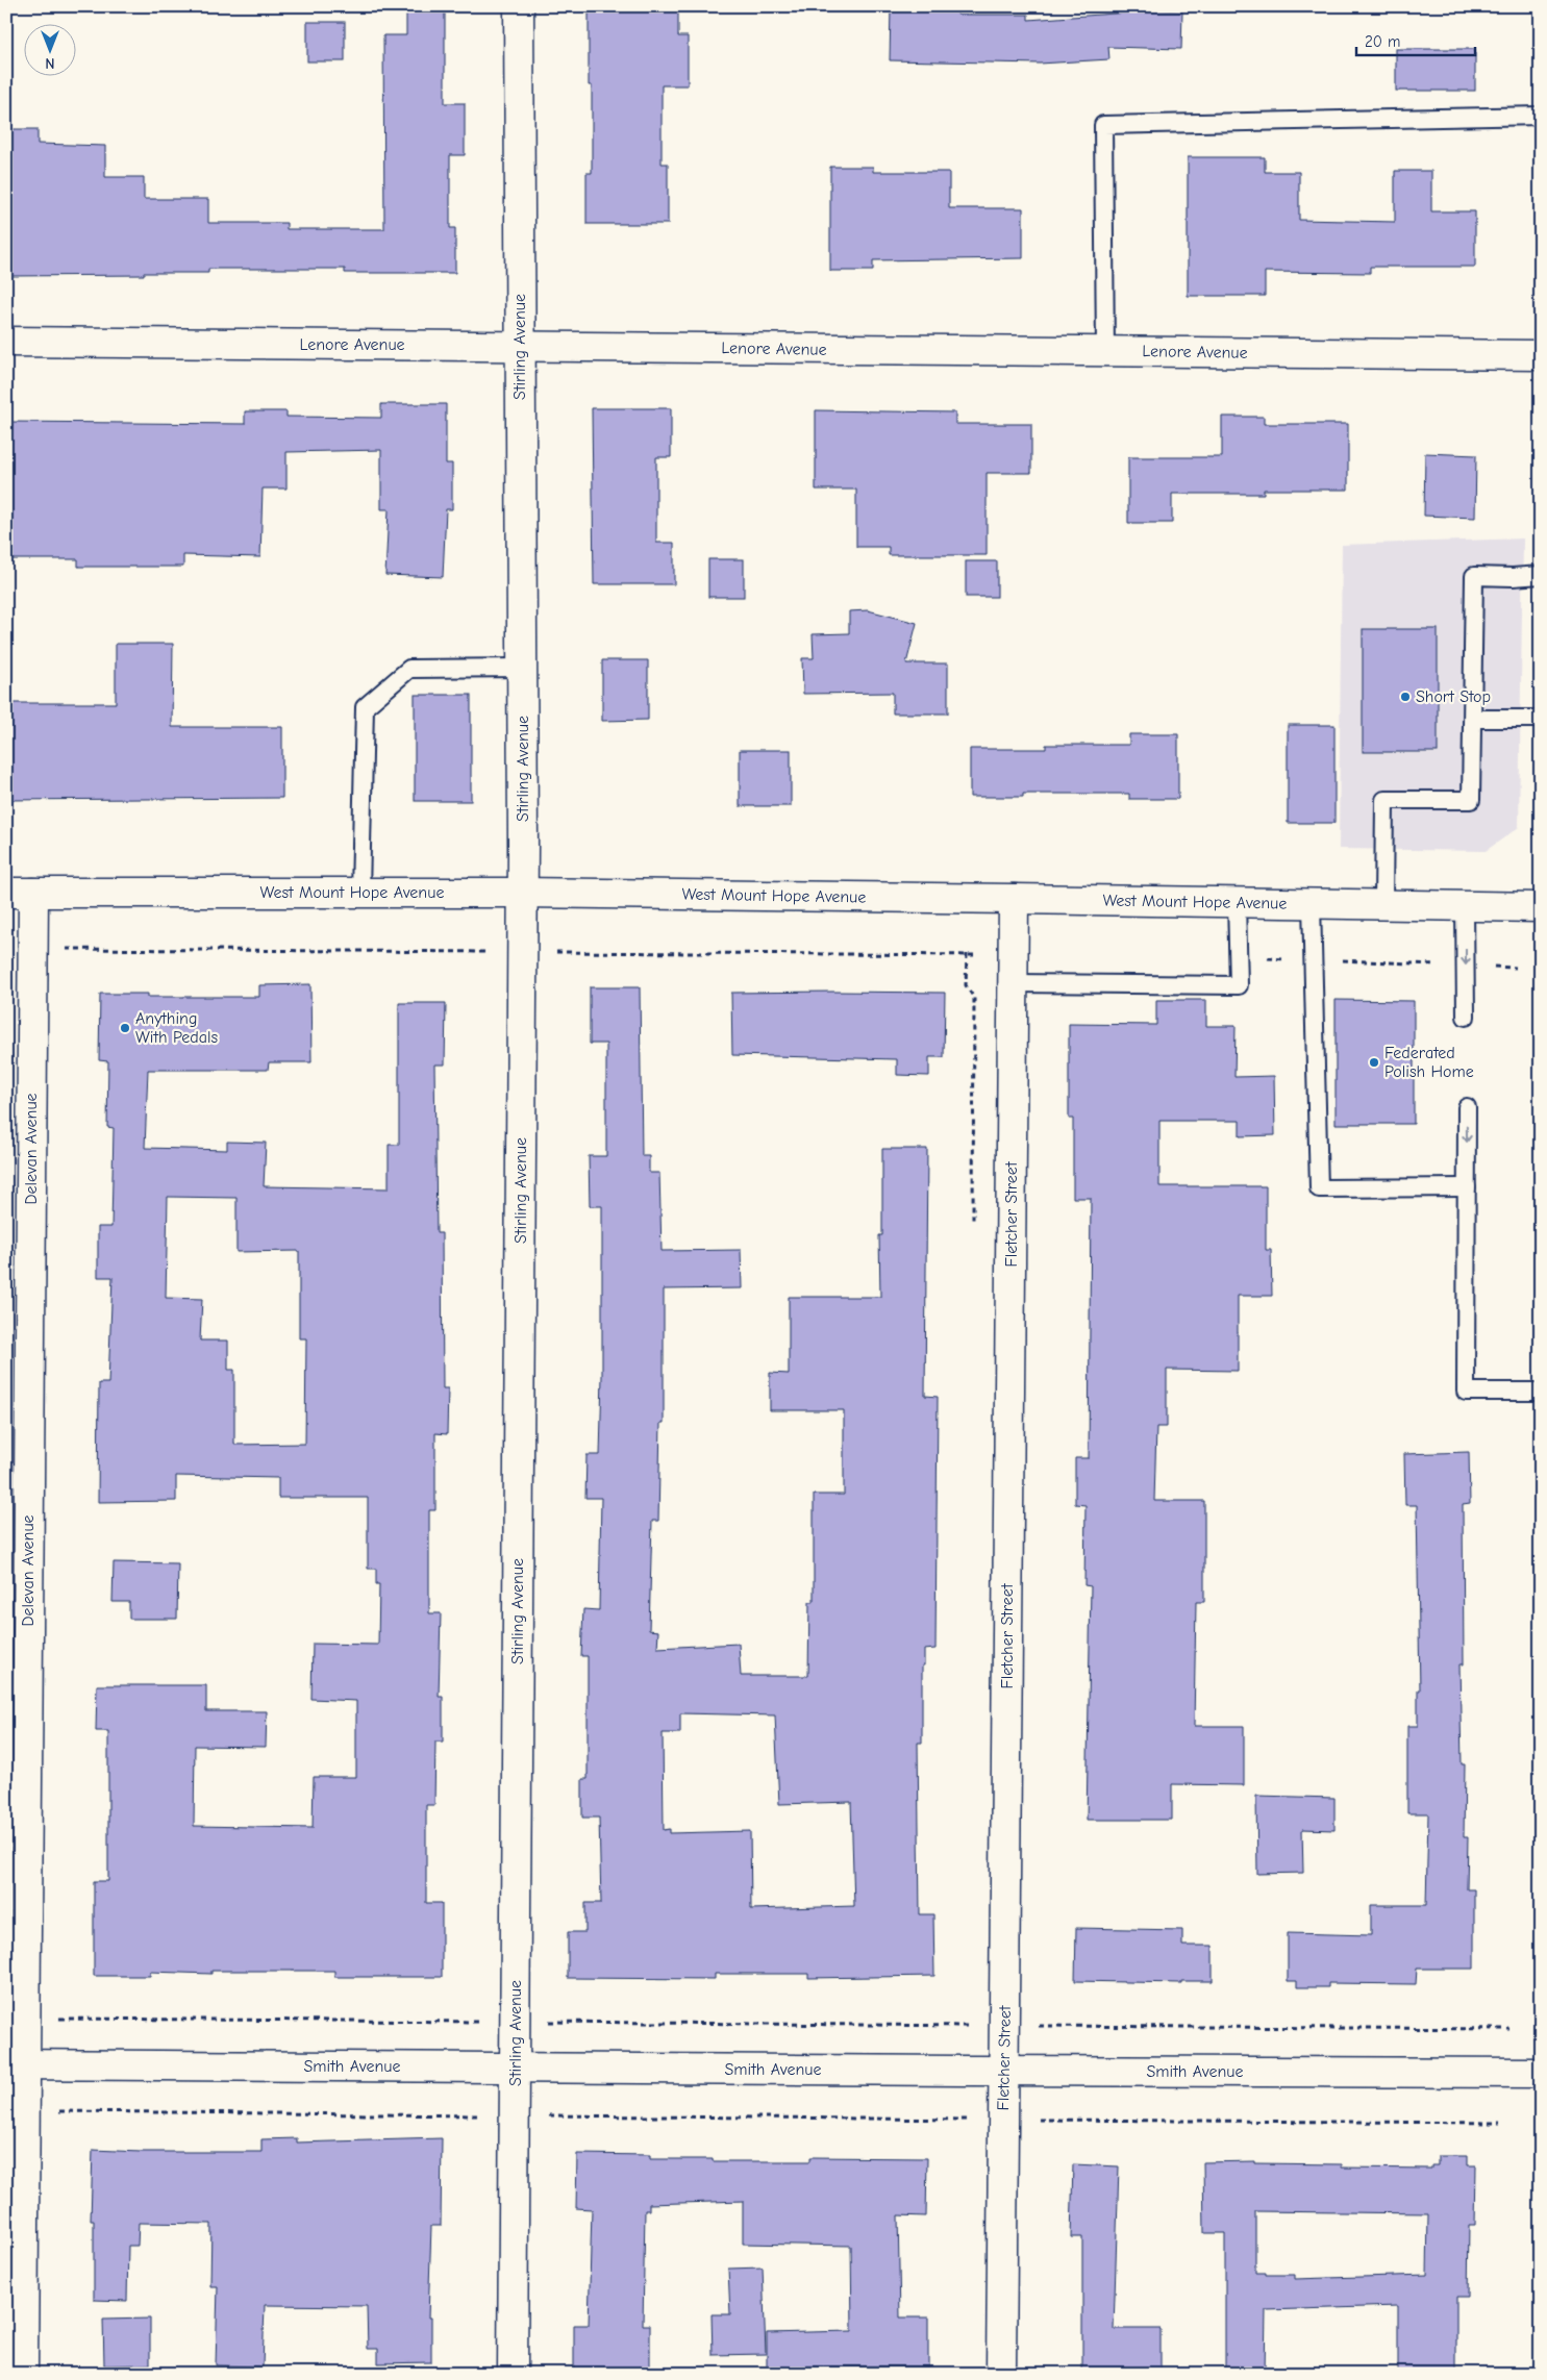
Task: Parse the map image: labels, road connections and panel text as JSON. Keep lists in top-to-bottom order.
{
  "streets": {
    "street": [
      "Lenore Avenue",
      "Stirling Avenue",
      "West Mount Hope Avenue",
      "Delevan Avenue",
      "Fletcher Street",
      "Smith Avenue"
    ]
  },
  "crossings": [
    ["Lenore Avenue", "Stirling Avenue"],
    ["Stirling Avenue", "West Mount Hope Avenue"],
    ["Stirling Avenue", "Smith Avenue"],
    ["West Mount Hope Avenue", "Delevan Avenue"],
    ["West Mount Hope Avenue", "Fletcher Street"],
    ["Delevan Avenue", "Smith Avenue"],
    ["Fletcher Street", "Smith Avenue"]
  ],
  "places": ["Short Stop", "Anything With Pedals", "Federated Polish Home"],
  "scale_bar": "20 m",
  "north": "bottom"
}
